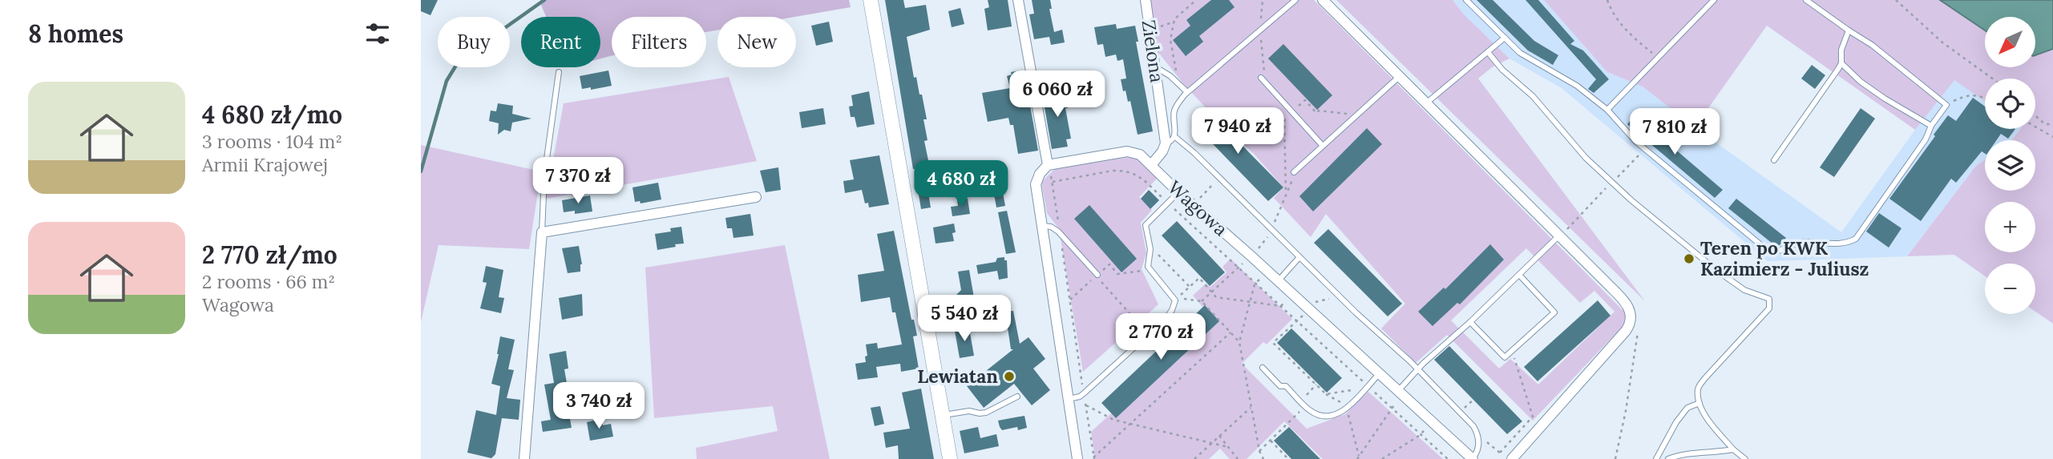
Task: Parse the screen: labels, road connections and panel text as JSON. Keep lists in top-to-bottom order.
{
  "streets": {
    "street": ["Zielona", "Wagowa"]
  },
  "places": ["Teren po KWK Kazimierz - Juliusz", "Lewiatan"],
  "north": "bottom left",
  "page": {
    "heading": "8 homes",
    "map_buttons": ["+", "−"],
    "chip": [
      "Buy",
      "Rent",
      "Filters",
      "New"
    ],
    "list": [
      {
        "name": "4 680 zł/mo",
        "note": "3 rooms · 104 m² · Armii Krajowej"
      },
      {
        "name": "2 770 zł/mo",
        "note": "2 rooms · 66 m² · Wagowa"
      }
    ],
    "price": [
      "6 060 zł",
      "7 940 zł",
      "7 810 zł",
      "7 370 zł",
      "4 680 zł",
      "5 540 zł",
      "2 770 zł",
      "3 740 zł"
    ]
  }
}
